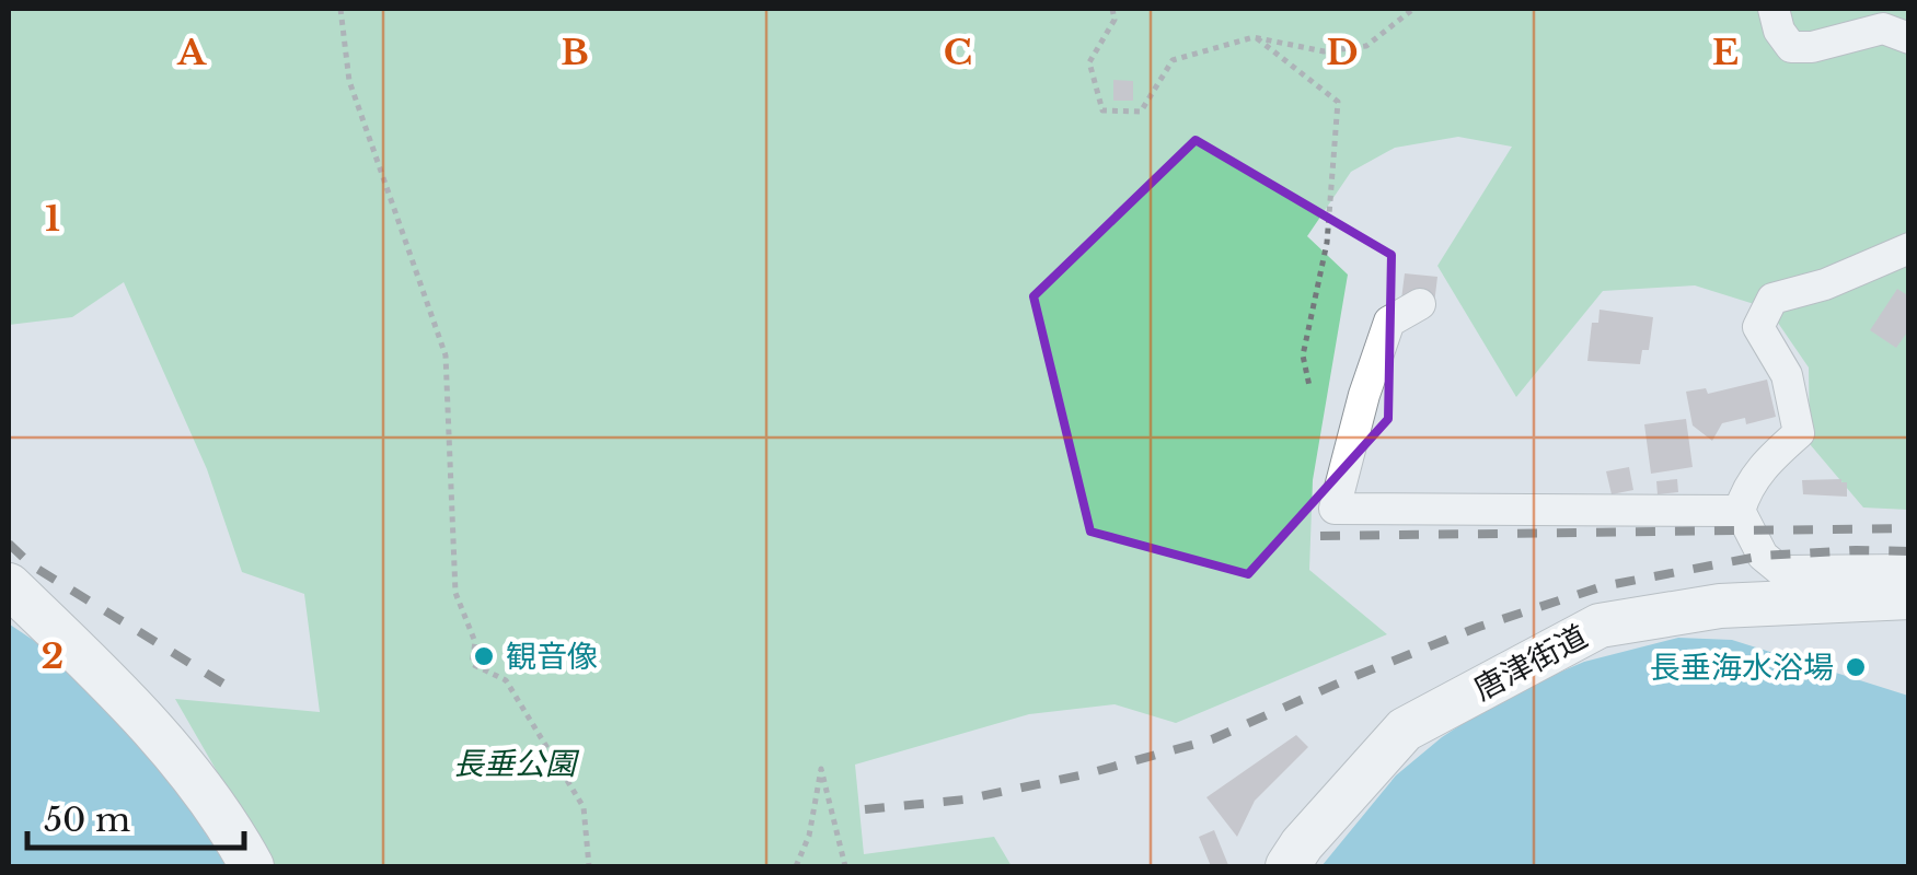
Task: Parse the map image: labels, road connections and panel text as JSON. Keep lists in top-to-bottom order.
{
  "streets": {
    "street": ["唐津街道"]
  },
  "parks": ["長垂公園"],
  "places": ["観音像", "長垂海水浴場"],
  "scale_bar": "50 m",
  "grid": {
    "columns": [
      "A",
      "B",
      "C",
      "D",
      "E"
    ],
    "rows": ["1", "2"]
  }
}
